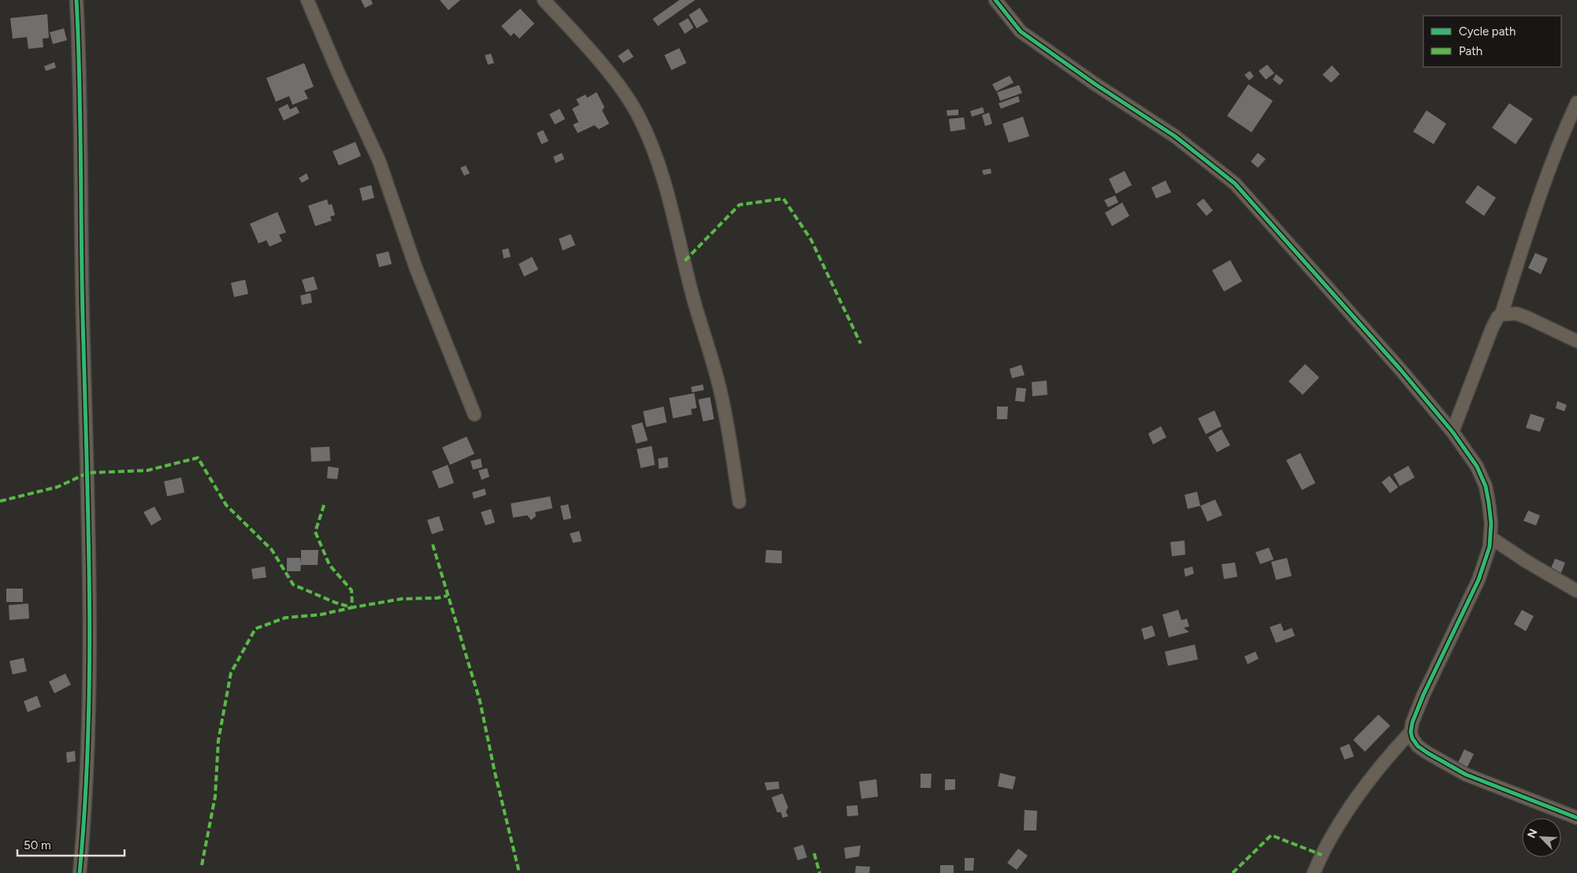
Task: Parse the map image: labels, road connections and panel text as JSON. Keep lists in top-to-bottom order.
{
  "legend": ["Cycle path", "Path"],
  "scale_bar": "50 m",
  "north": "top left"
}
